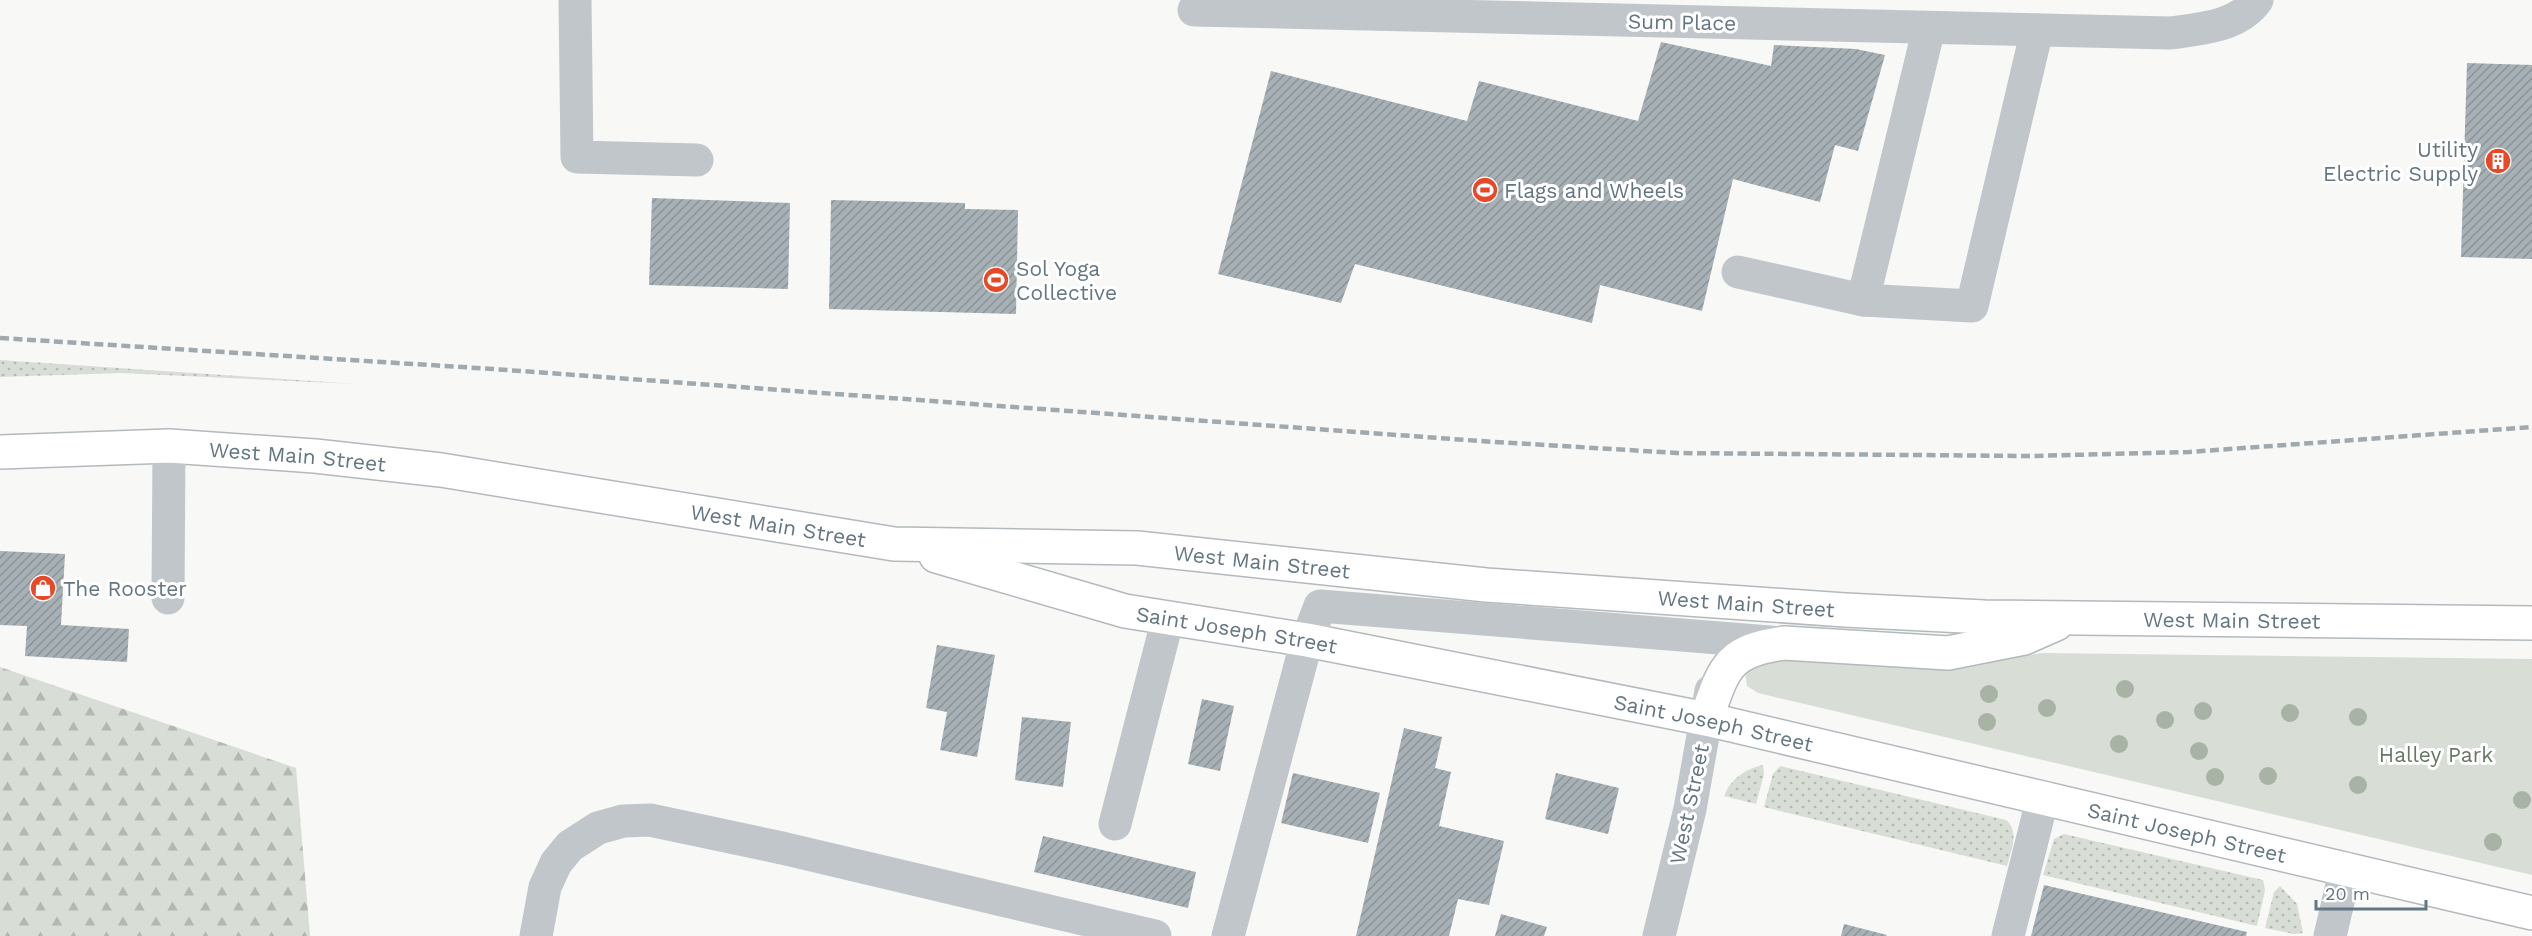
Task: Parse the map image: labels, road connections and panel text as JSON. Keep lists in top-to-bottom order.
{
  "streets": {
    "main road": ["West Main Street", "Saint Joseph Street"],
    "street": ["Sum Place", "West Street"]
  },
  "crossings": [
    ["West Main Street", "Saint Joseph Street"],
    ["West Main Street", "West Street"],
    ["Saint Joseph Street", "West Street"]
  ],
  "parks": ["Halley Park"],
  "places": {
    "building": ["Utility Electric Supply"],
    "sports": ["Flags and Wheels", "Sol Yoga Collective"],
    "shop": ["The Rooster"]
  },
  "scale_bar": "20 m"
}
